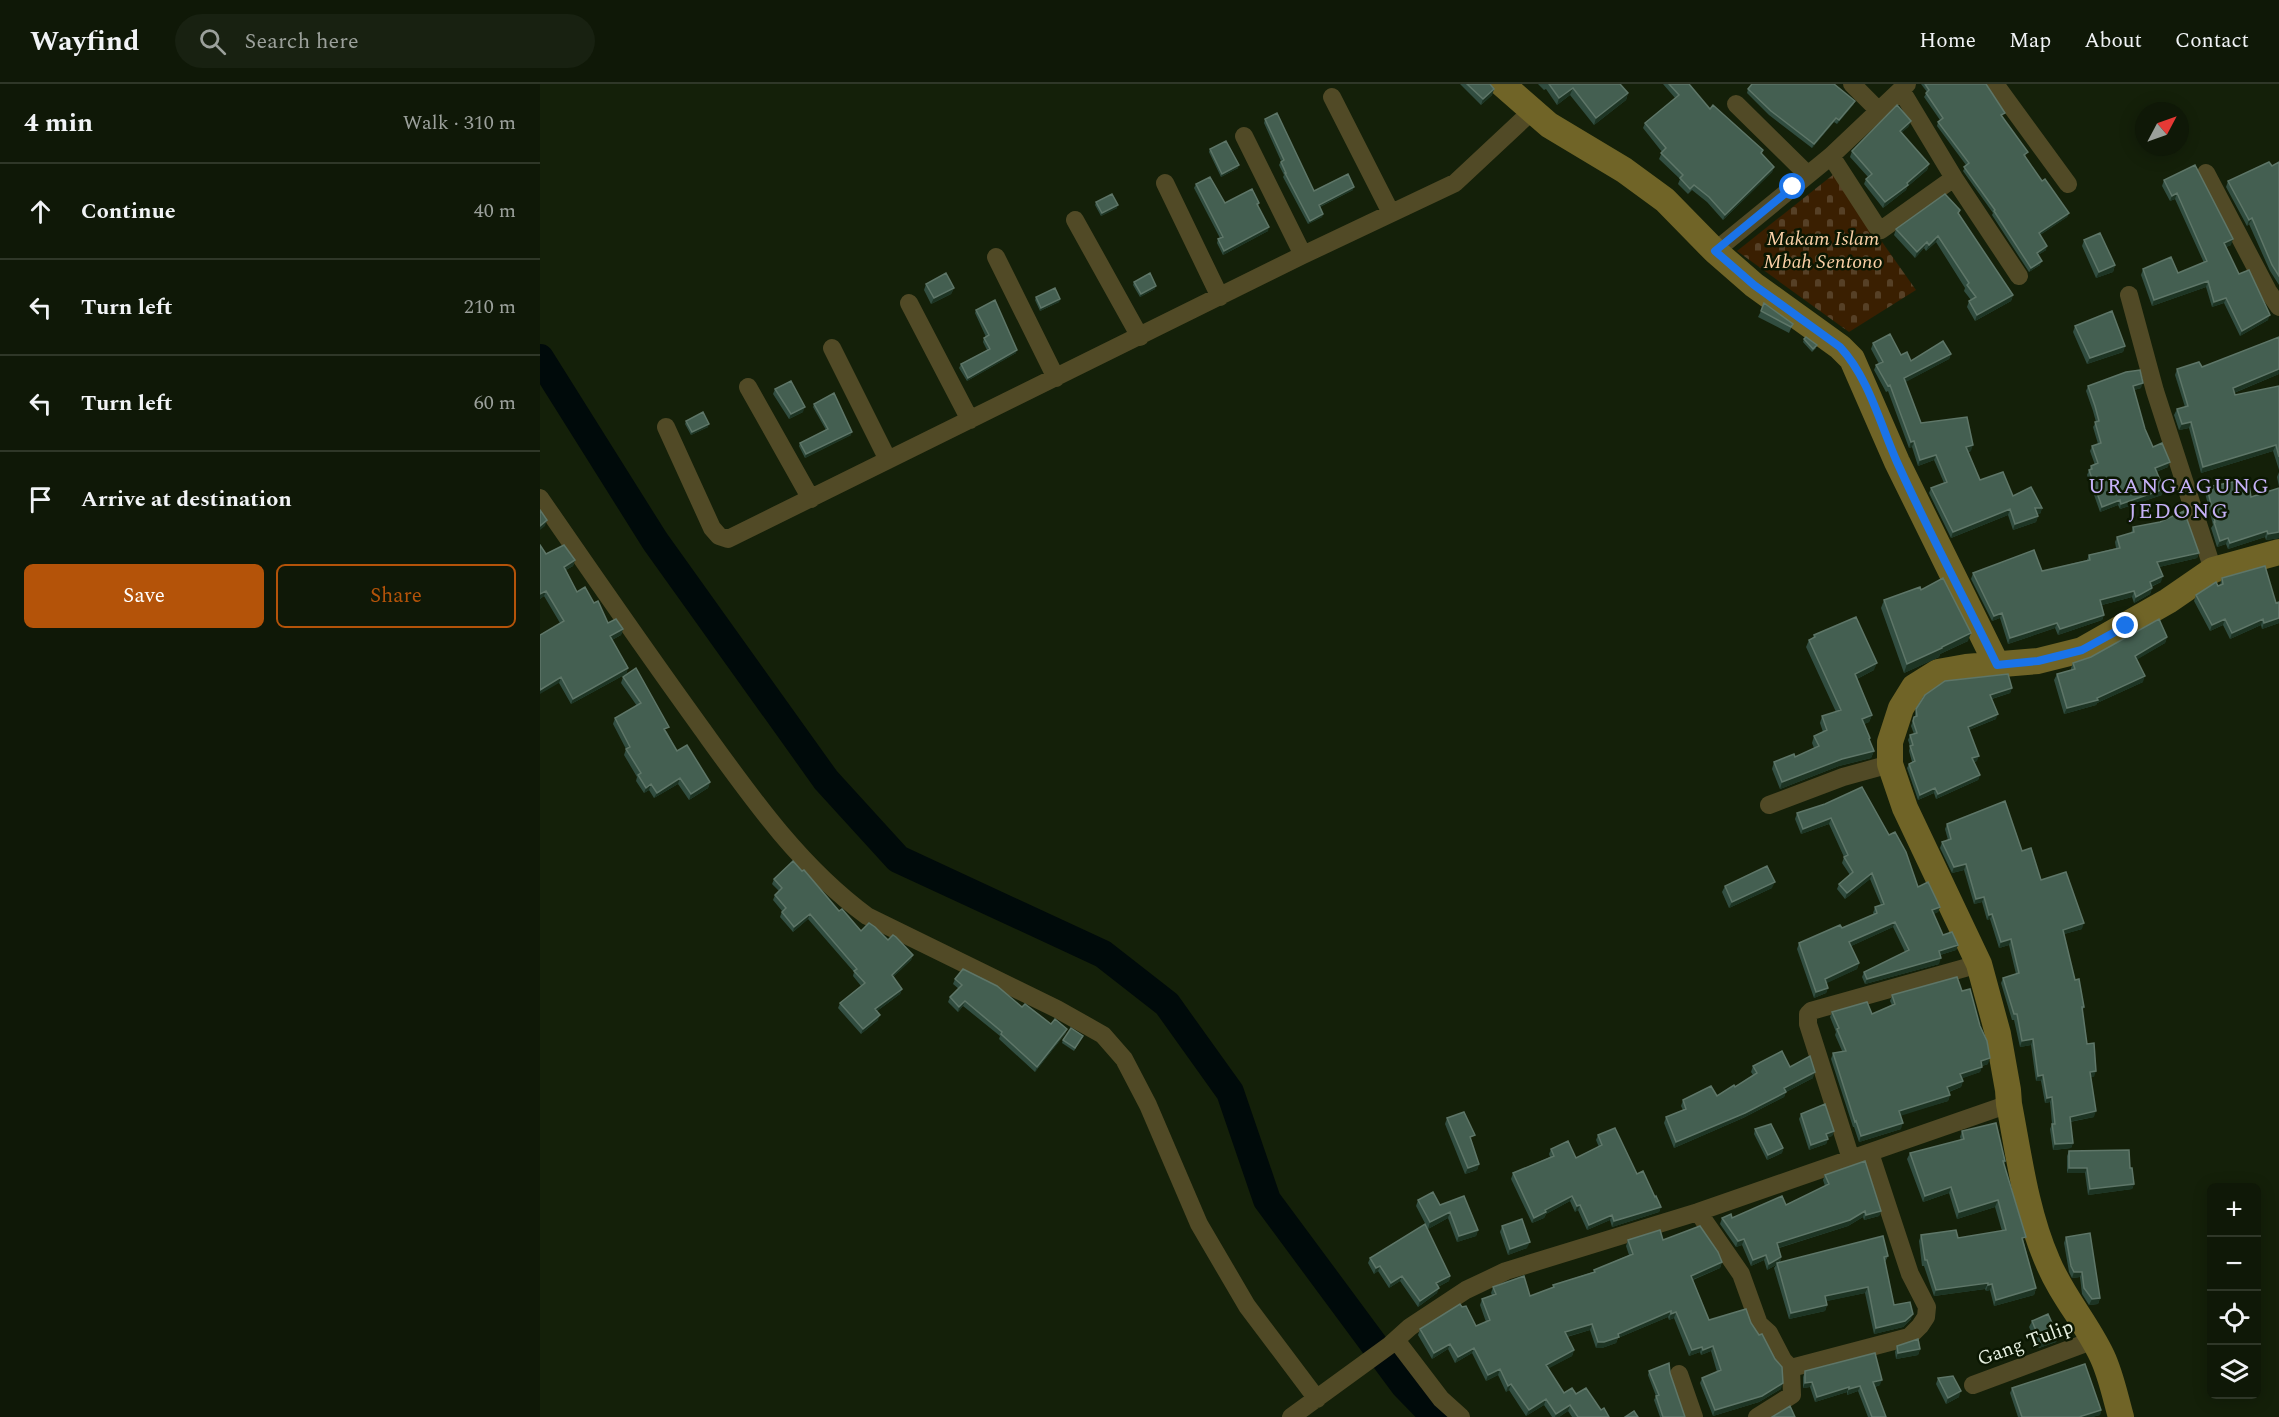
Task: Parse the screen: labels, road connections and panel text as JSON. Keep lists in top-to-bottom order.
{
  "streets": {
    "street": ["Gang Tulip"]
  },
  "districts": ["URANGAGUNG JEDONG"],
  "parks": ["Makam Islam Mbah Sentono"],
  "north": "top right",
  "page": {
    "header": "Wayfind",
    "search": "Search here",
    "nav": [
      "Home",
      "Map",
      "About",
      "Contact"
    ],
    "heading": ["4 min", "Walk · 310 m"],
    "list": [
      ["Continue", "40 m"],
      ["Turn left", "210 m"],
      ["Turn left", "60 m"],
      "Arrive at destination"
    ],
    "buttons": ["Save", "Share"],
    "map_buttons": ["+", "−"]
  }
}
